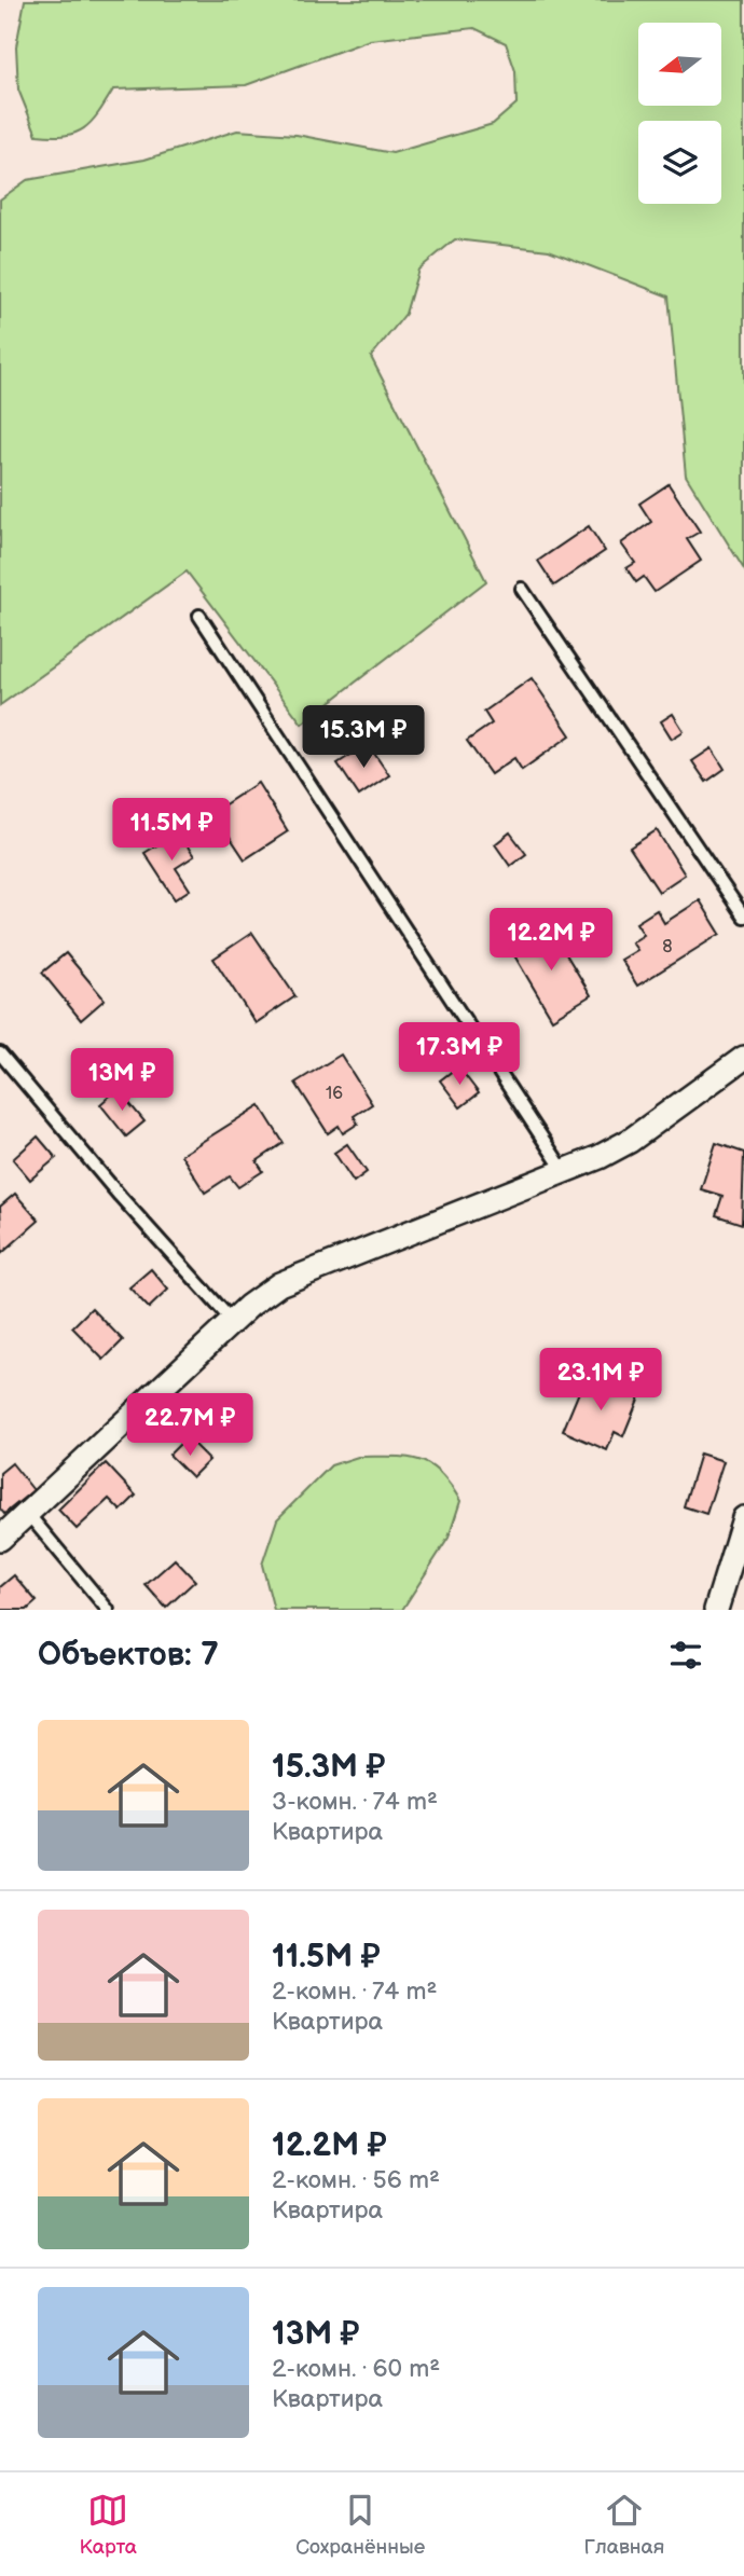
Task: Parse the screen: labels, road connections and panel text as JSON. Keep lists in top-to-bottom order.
{
  "house_numbers": ["8", "16"],
  "north": "left",
  "page": {
    "price": [
      "15.3M ₽",
      "11.5M ₽",
      "12.2M ₽",
      "17.3M ₽",
      "13M ₽",
      "23.1M ₽",
      "22.7M ₽"
    ],
    "heading": "Объектов: 7",
    "list": [
      {
        "name": "15.3M ₽",
        "note": "3-комн. · 74 m² · Квартира"
      },
      {
        "name": "11.5M ₽",
        "note": "2-комн. · 74 m² · Квартира"
      },
      {
        "name": "12.2M ₽",
        "note": "2-комн. · 56 m² · Квартира"
      },
      {
        "name": "13M ₽",
        "note": "2-комн. · 60 m² · Квартира"
      }
    ],
    "tabs": ["Карта", "Сохранённые", "Главная"]
  }
}
